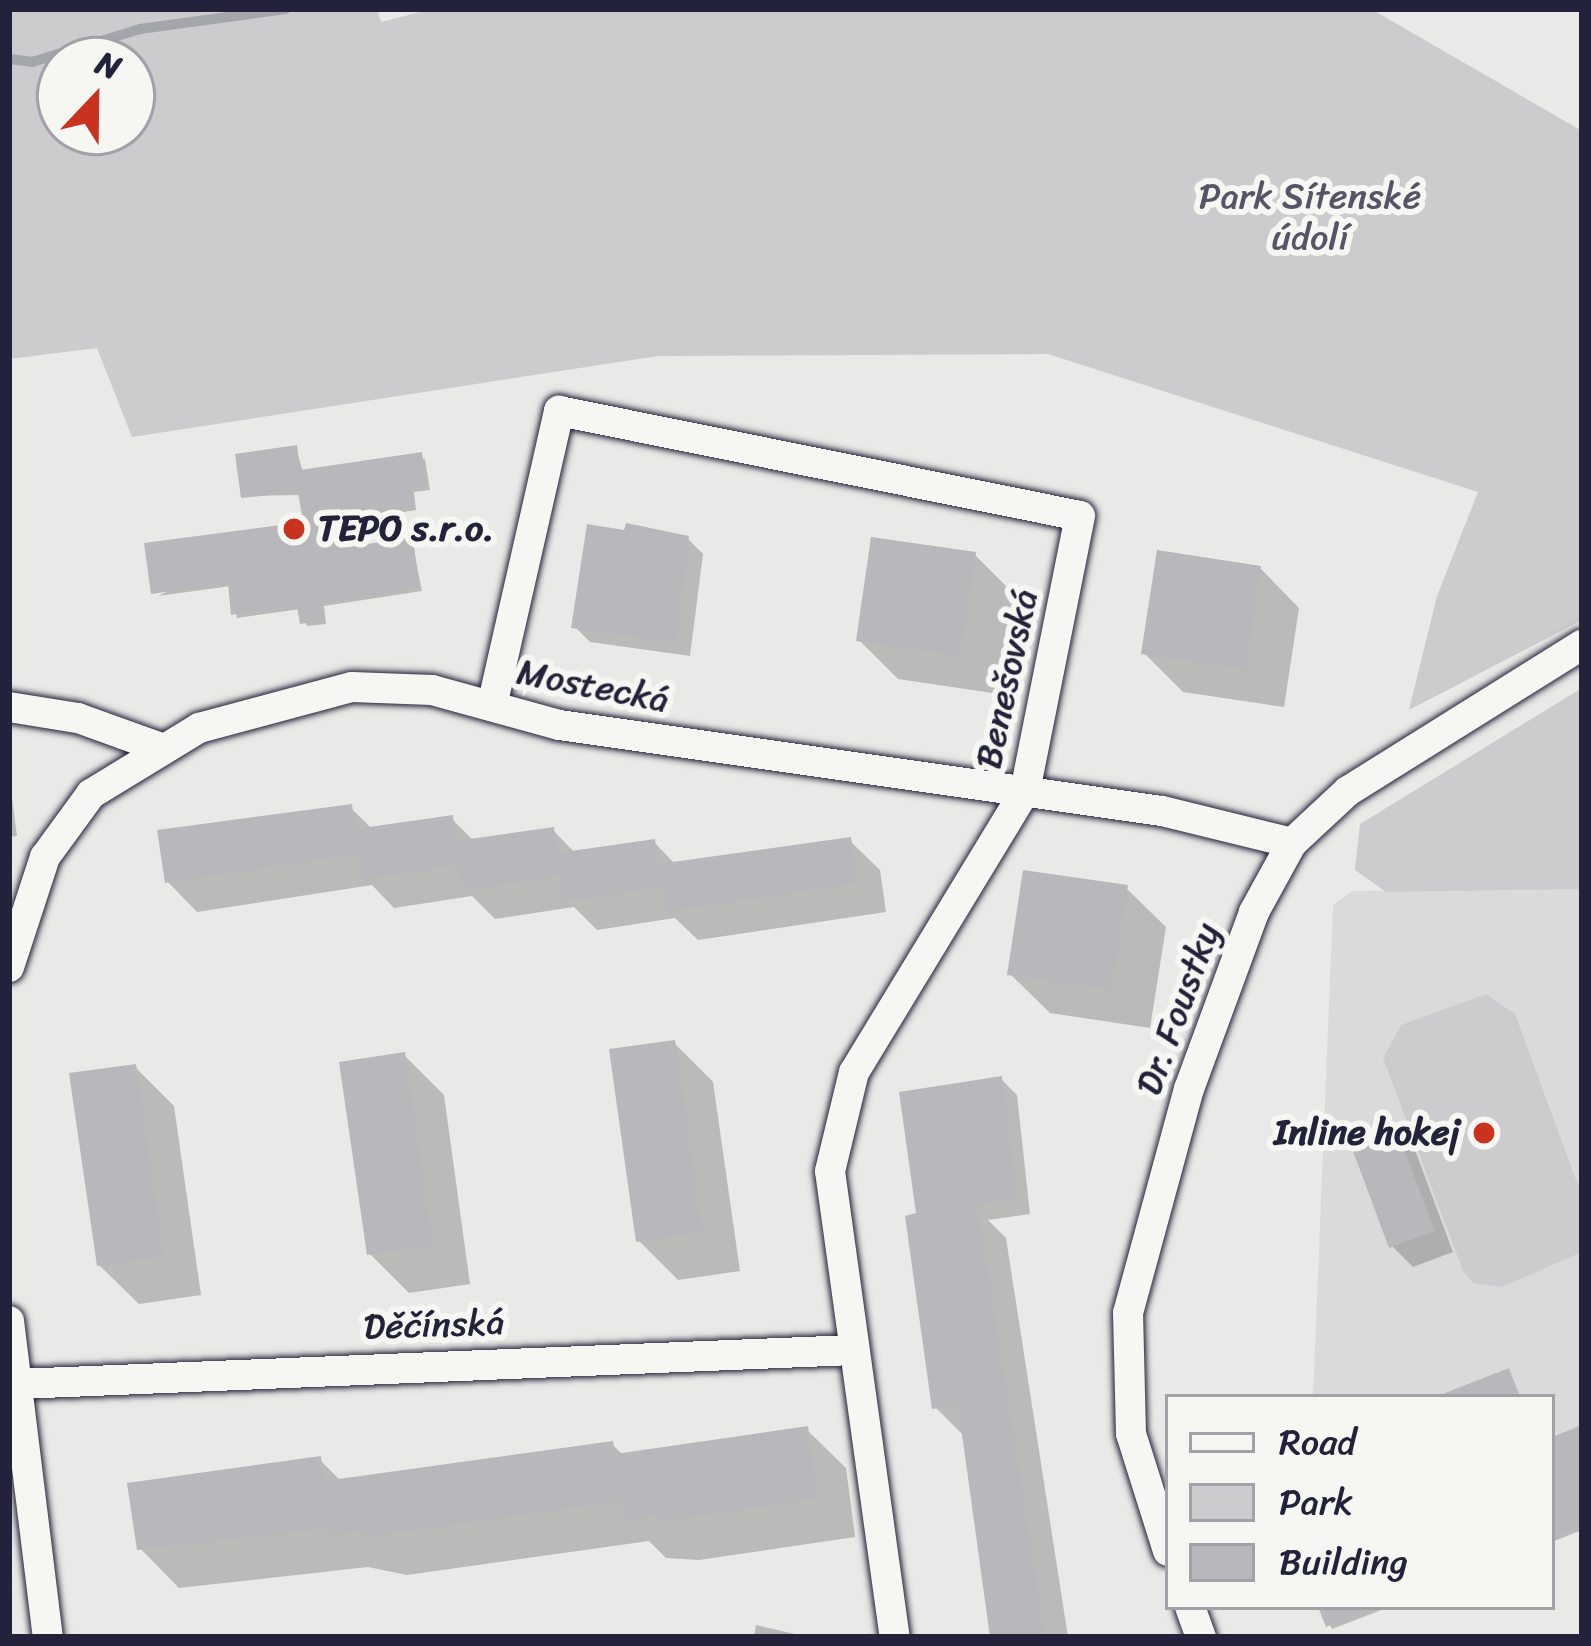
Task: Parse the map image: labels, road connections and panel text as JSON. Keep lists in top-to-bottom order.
{
  "streets": {
    "street": [
      "Benešovská",
      "Mostecká",
      "Dr. Foustky",
      "Děčínská"
    ]
  },
  "crossings": [
    ["Benešovská", "Mostecká"],
    ["Benešovská", "Děčínská"],
    ["Mostecká", "Dr. Foustky"]
  ],
  "parks": ["Park Sítenské údolí"],
  "places": ["TEPO s.r.o.", "Inline hokej"],
  "legend": ["Road", "Park", "Building"],
  "north": "top"
}
